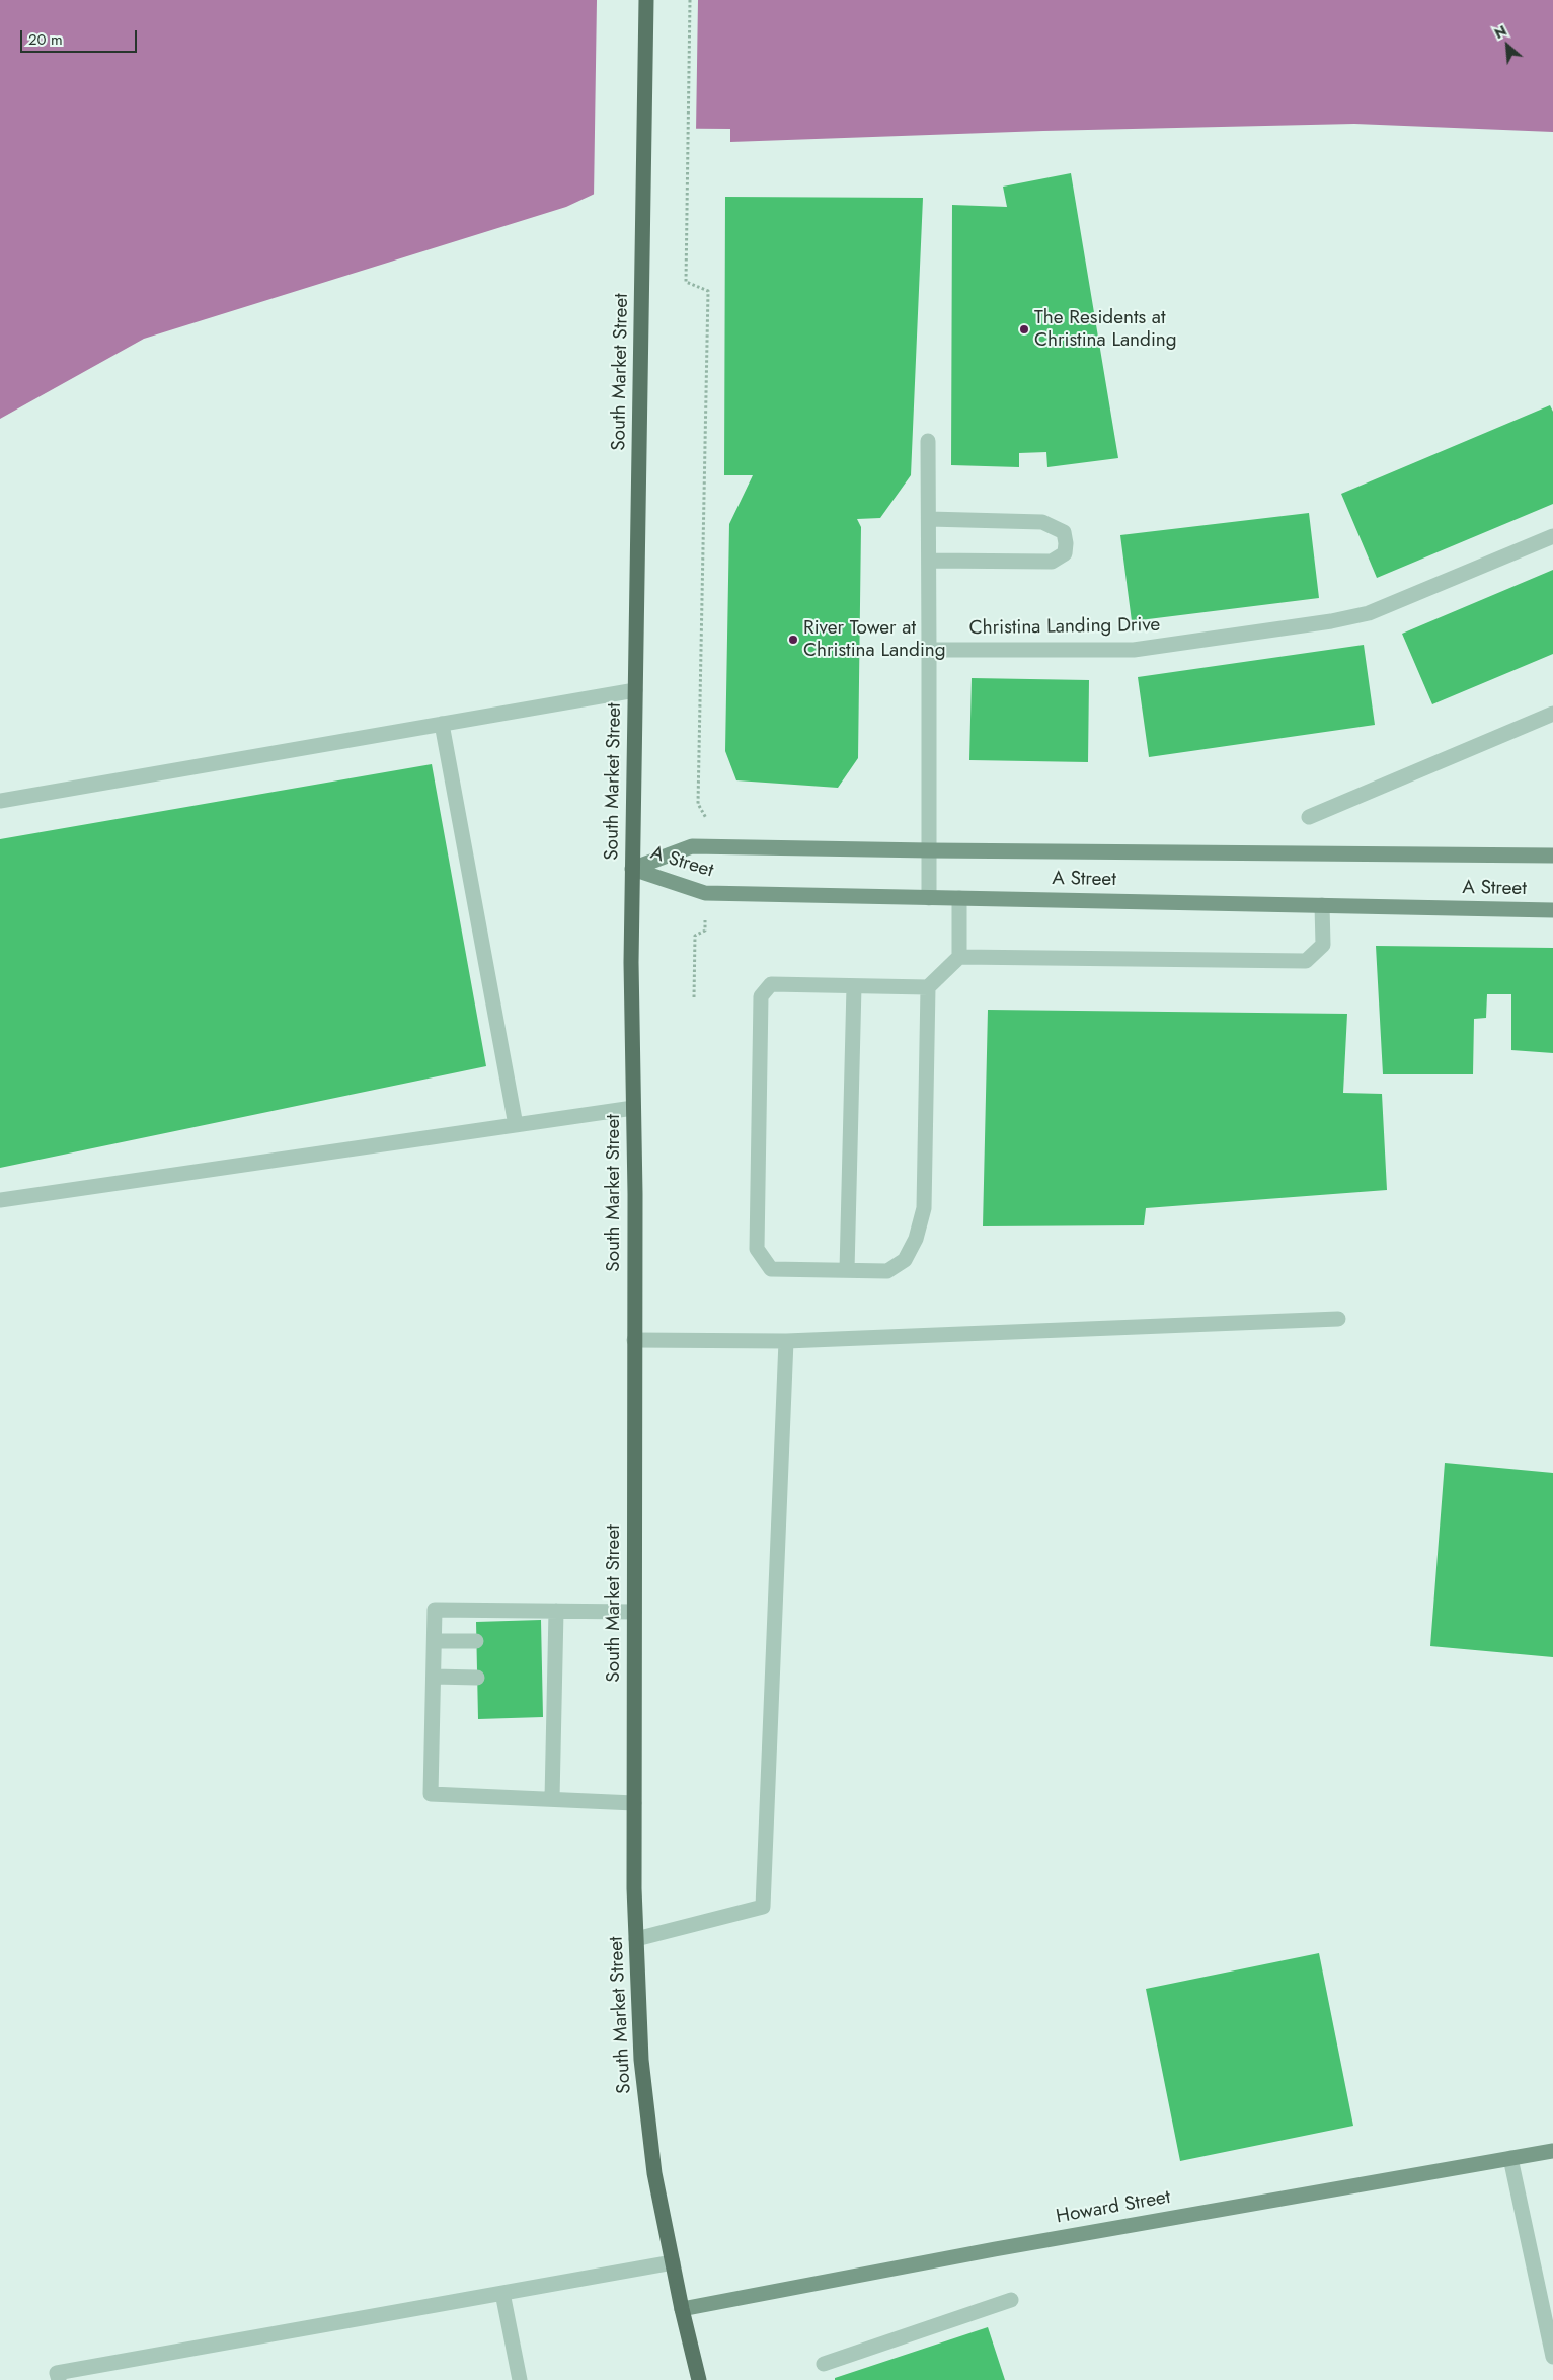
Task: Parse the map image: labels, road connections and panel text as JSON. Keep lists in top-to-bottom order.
{
  "streets": {
    "main road": ["South Market Street"],
    "street": ["Christina Landing Drive", "A Street", "Howard Street"]
  },
  "crossings": [
    ["South Market Street", "A Street"],
    ["South Market Street", "Howard Street"]
  ],
  "places": ["The Residents at Christina Landing", "River Tower at Christina Landing"],
  "scale_bar": "20 m",
  "north": "top left"
}
